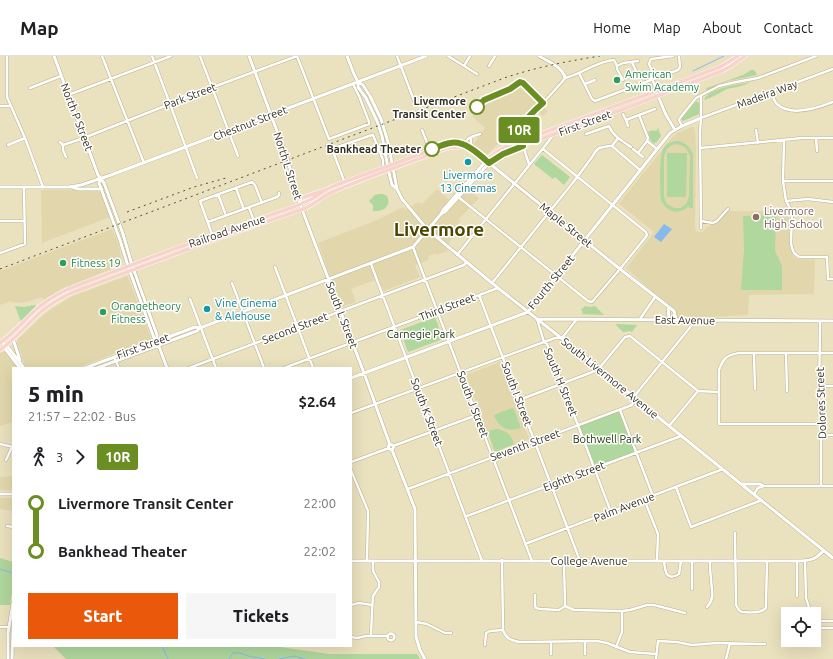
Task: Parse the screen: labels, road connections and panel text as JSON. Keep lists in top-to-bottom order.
{
  "streets": {
    "main road": ["First Street", "Maple Street", "Railroad Avenue"],
    "street": [
      "Madeira Way",
      "Park Street",
      "North P Street",
      "Chestnut Street",
      "North L Street",
      "Fourth Street",
      "Third Street",
      "South L Street",
      "East Avenue",
      "Second Street",
      "South Livermore Avenue",
      "South H Street",
      "South I Street",
      "Dolores Street",
      "South J Street",
      "South K Street",
      "Seventh Street",
      "Eighth Street",
      "Palm Avenue",
      "College Avenue"
    ]
  },
  "crossings": [
    ["Madeira Way", "Fourth Street"],
    ["Park Street", "North P Street"],
    ["Park Street", "North L Street"],
    ["North P Street", "Chestnut Street"],
    ["North P Street", "First Street"],
    ["North P Street", "Railroad Avenue"],
    ["Chestnut Street", "North L Street"],
    ["Chestnut Street", "South Livermore Avenue"],
    ["First Street", "Maple Street"],
    ["First Street", "South L Street"],
    ["First Street", "South Livermore Avenue"],
    ["First Street", "South J Street"],
    ["First Street", "South K Street"],
    ["North L Street", "Railroad Avenue"],
    ["North L Street", "South L Street"],
    ["Maple Street", "Railroad Avenue"],
    ["Maple Street", "Fourth Street"],
    ["Maple Street", "East Avenue"],
    ["Railroad Avenue", "South L Street"],
    ["Railroad Avenue", "South Livermore Avenue"],
    ["Fourth Street", "South L Street"],
    ["Fourth Street", "South Livermore Avenue"],
    ["Fourth Street", "South I Street"],
    ["Fourth Street", "South J Street"],
    ["Fourth Street", "South K Street"],
    ["Third Street", "South L Street"],
    ["Third Street", "South Livermore Avenue"],
    ["Third Street", "South I Street"],
    ["Third Street", "South J Street"],
    ["Third Street", "South K Street"],
    ["South L Street", "Second Street"],
    ["South L Street", "Seventh Street"],
    ["South L Street", "College Avenue"],
    ["East Avenue", "South Livermore Avenue"],
    ["East Avenue", "South H Street"],
    ["East Avenue", "Dolores Street"],
    ["East Avenue", "Seventh Street"],
    ["Second Street", "South Livermore Avenue"],
    ["Second Street", "South J Street"],
    ["Second Street", "South K Street"],
    ["South Livermore Avenue", "South H Street"],
    ["South Livermore Avenue", "Seventh Street"],
    ["South Livermore Avenue", "Eighth Street"],
    ["South Livermore Avenue", "Palm Avenue"],
    ["South Livermore Avenue", "College Avenue"],
    ["South H Street", "Seventh Street"],
    ["South H Street", "Eighth Street"],
    ["South H Street", "Palm Avenue"],
    ["South I Street", "Seventh Street"],
    ["South I Street", "Eighth Street"],
    ["South I Street", "Palm Avenue"],
    ["South I Street", "College Avenue"],
    ["South J Street", "Seventh Street"],
    ["South J Street", "Eighth Street"],
    ["South J Street", "Palm Avenue"],
    ["South J Street", "College Avenue"],
    ["South K Street", "Seventh Street"],
    ["South K Street", "Eighth Street"],
    ["South K Street", "College Avenue"]
  ],
  "districts": ["Livermore"],
  "parks": ["Carnegie Park", "Bothwell Park"],
  "places": [
    "American Swim Academy",
    "Livermore Transit Center",
    "Bankhead Theater",
    "Livermore 13 Cinemas",
    "Livermore High School",
    "Fitness 19",
    "Vine Cinema & Alehouse",
    "Orangetheory Fitness"
  ],
  "lines": ["bus line 10R"],
  "page": {
    "header": "Map",
    "nav": [
      "Home",
      "Map",
      "About",
      "Contact"
    ],
    "on_map": "10R",
    "heading": ["5 min", "21:57 – 22:02 · Bus", "$2.64"],
    "legs": ["3", "10R"],
    "list": [
      {
        "name": "Livermore Transit Center",
        "value": "22:00"
      },
      {
        "name": "Bankhead Theater",
        "value": "22:02"
      }
    ],
    "buttons": ["Start", "Tickets"]
  }
}
